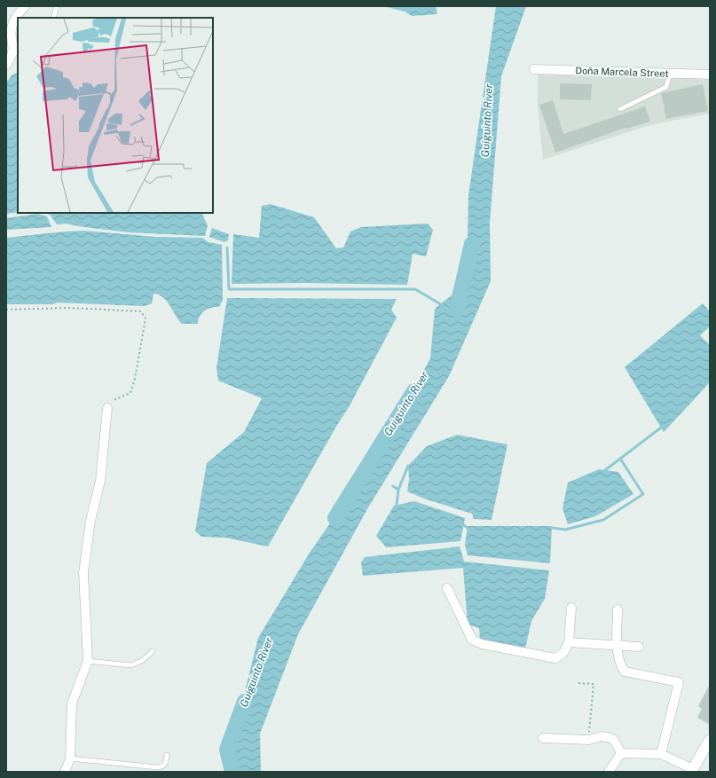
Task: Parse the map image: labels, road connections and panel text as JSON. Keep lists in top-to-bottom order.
{
  "streets": {
    "street": ["Doña Marcela Street"]
  },
  "water": ["Guiguinto River"]
}
